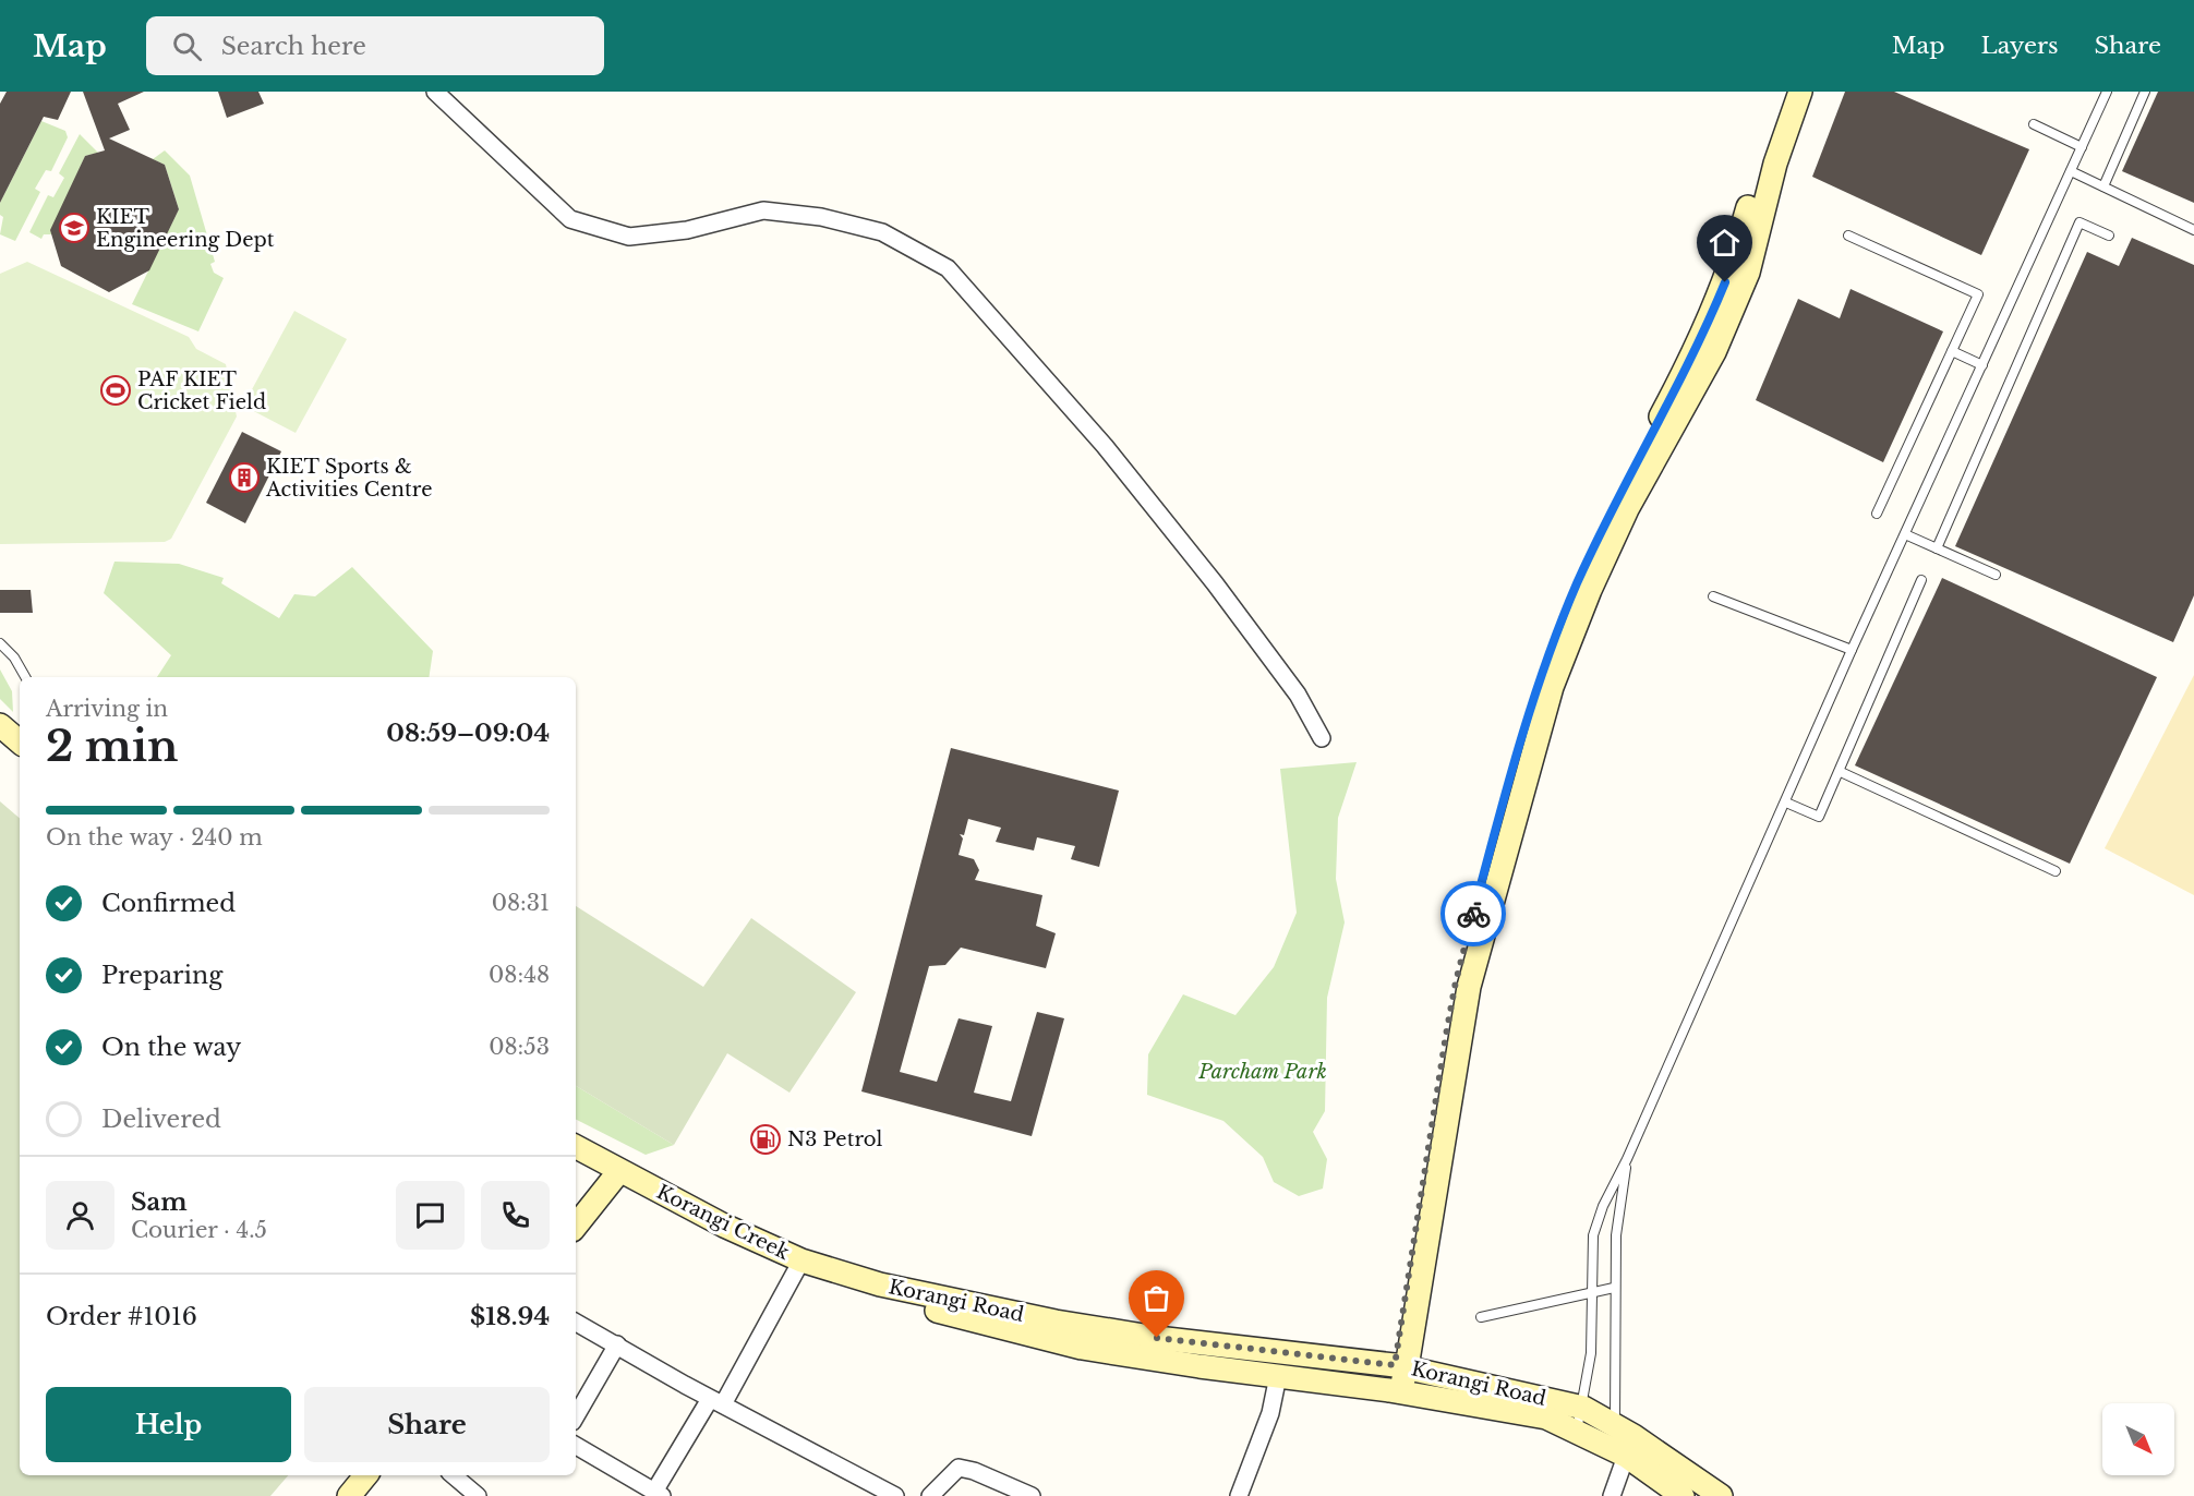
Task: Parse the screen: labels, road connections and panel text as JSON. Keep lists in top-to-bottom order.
{
  "streets": {
    "street": ["Korangi Creek", "Korangi Road"]
  },
  "crossings": [
    ["Korangi Creek", "Korangi Road"]
  ],
  "parks": ["Parcham Park"],
  "places": {
    "school or university": ["KIET Engineering Dept"],
    "sports": ["PAF KIET Cricket Field"],
    "building": ["KIET Sports & Activities Centre"],
    "fuel station": ["N3 Petrol"]
  },
  "north": "bottom right",
  "page": {
    "header": "Map",
    "search": "Search here",
    "nav": ["Map", "Layers", "Share"],
    "heading": ["2 min", "Arriving in", "08:59–09:04"],
    "panel": [
      "Sam",
      "Courier · 4.5",
      "Order #1016",
      "$18.94"
    ],
    "bar": "On the way · 240 m",
    "list": [
      ["Confirmed", "08:31"],
      ["Preparing", "08:48"],
      ["On the way", "08:53"],
      "Delivered"
    ],
    "buttons": ["Help", "Share"]
  }
}
